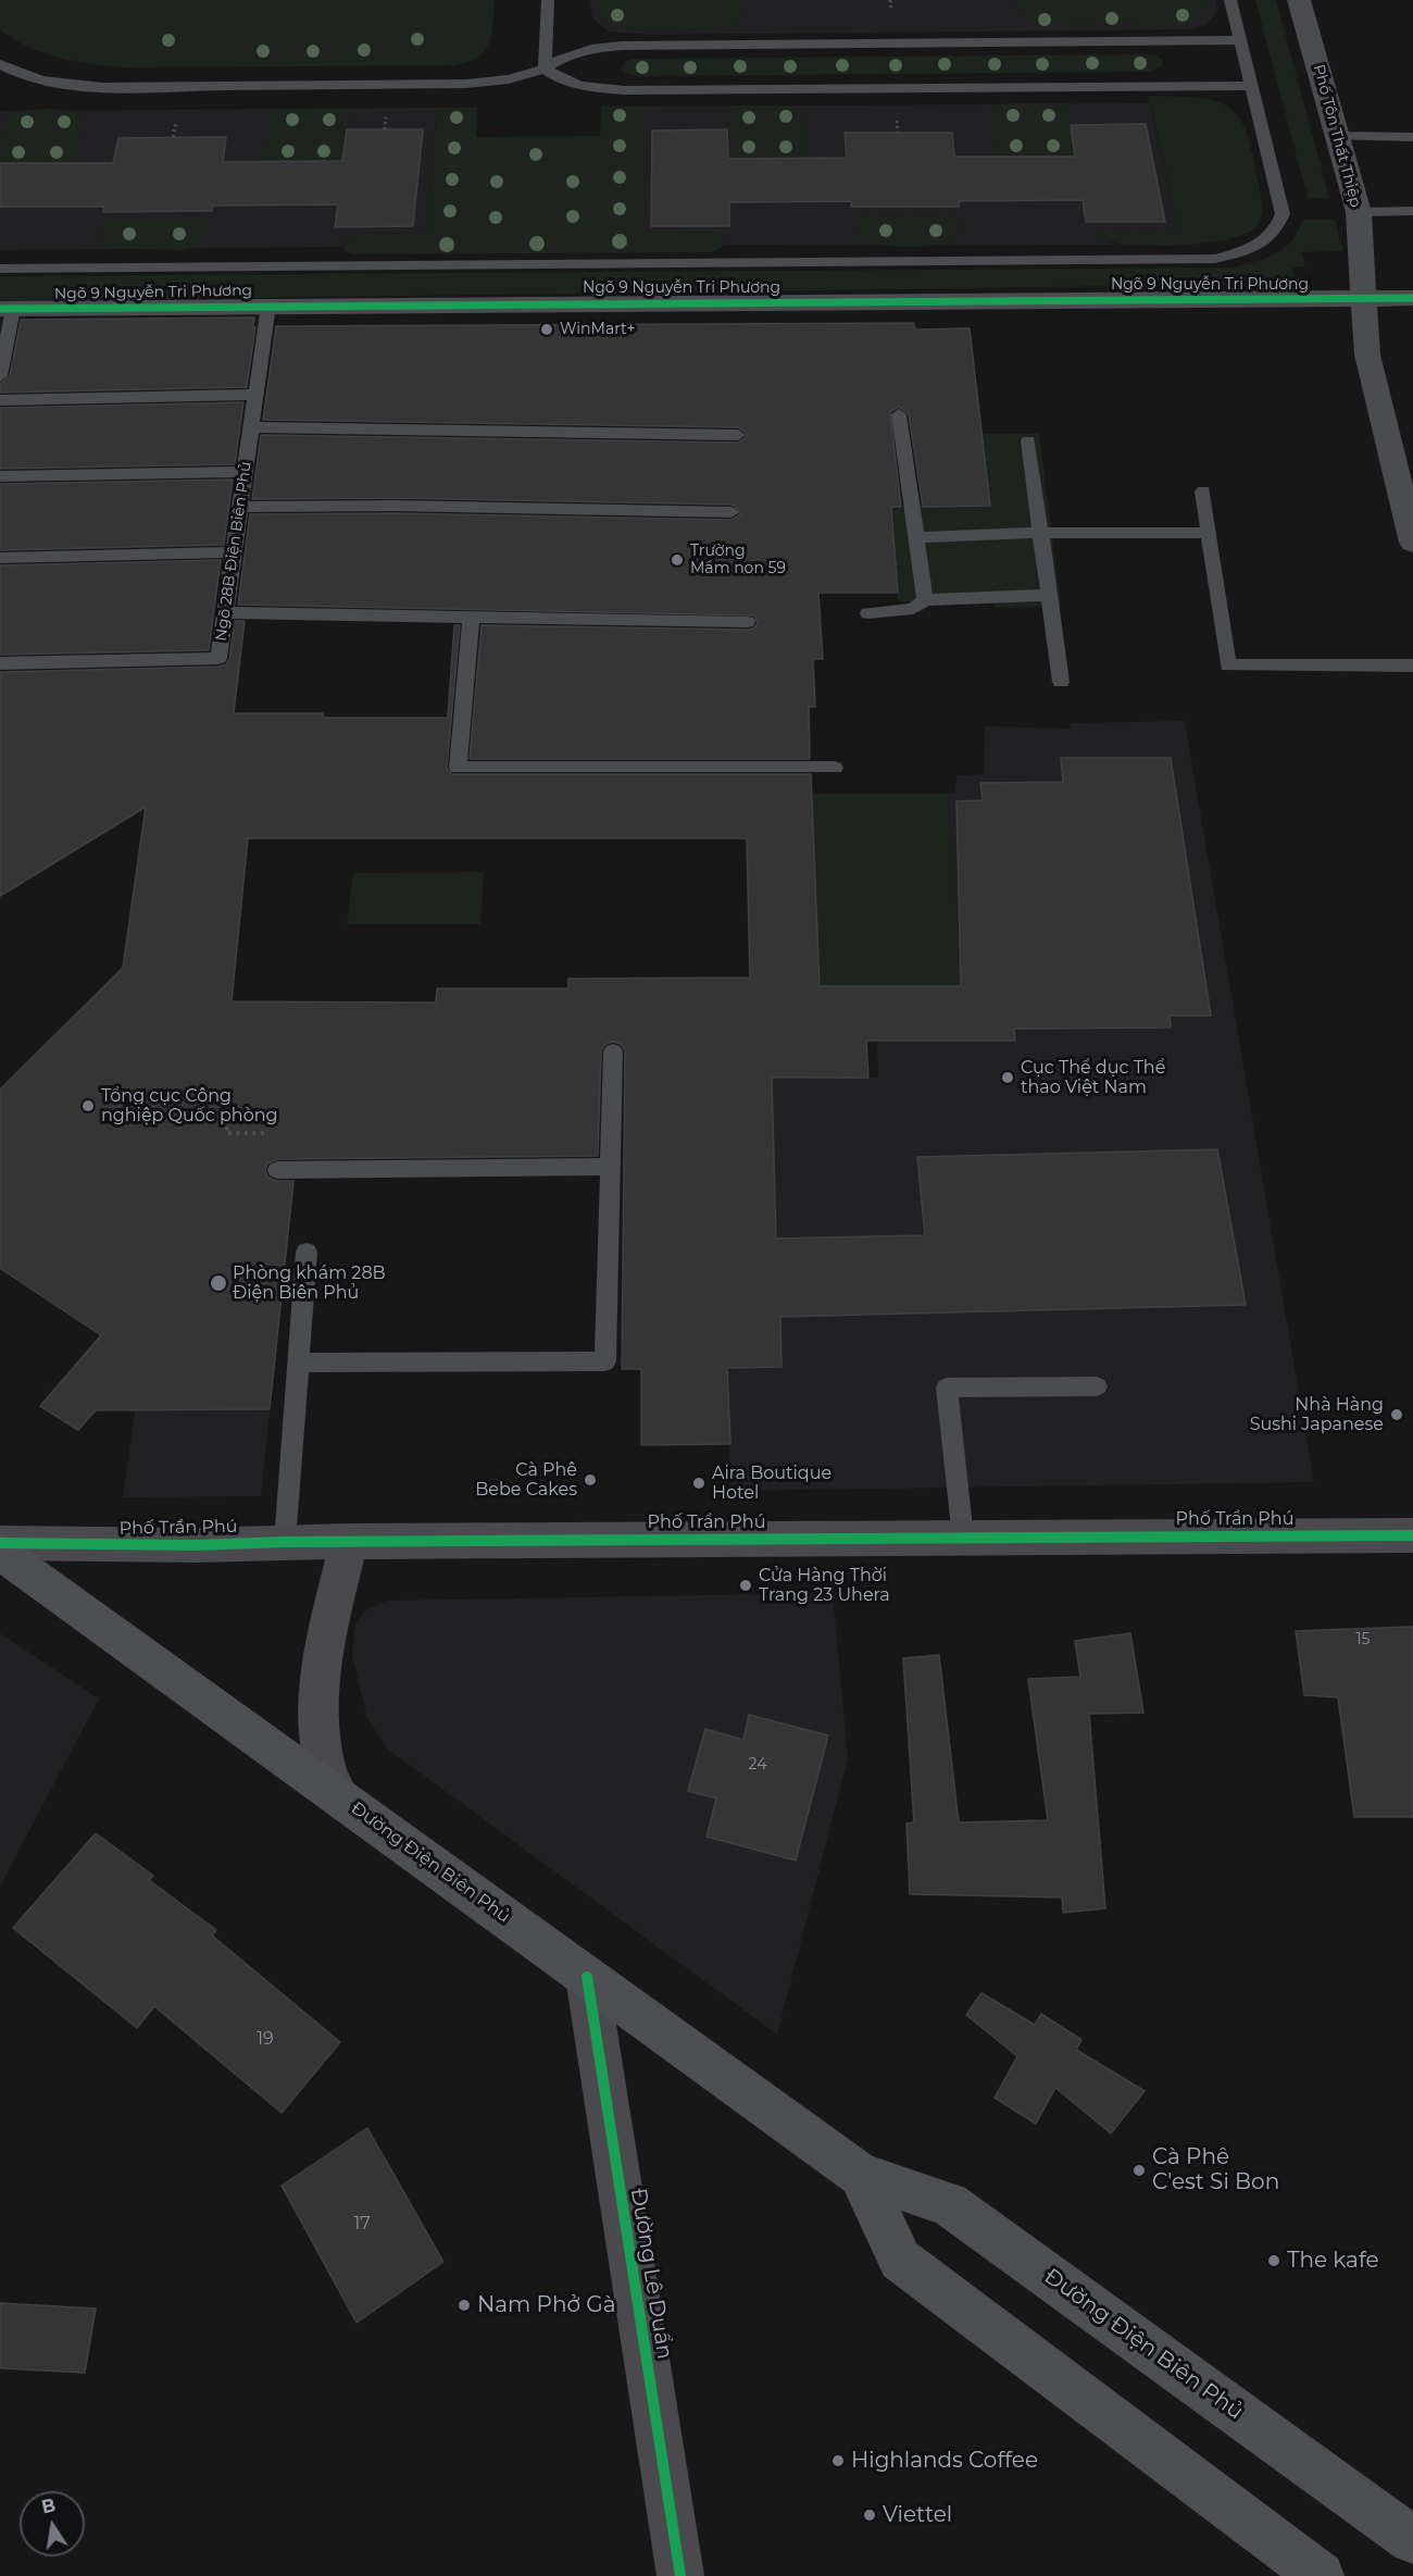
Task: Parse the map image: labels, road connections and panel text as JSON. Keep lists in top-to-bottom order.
{
  "streets": {
    "main road": ["Đường Điện Biên Phủ"],
    "street": [
      "Phố Tôn Thất Thiệp",
      "Ngõ 9 Nguyễn Tri Phương",
      "Phố Trần Phú",
      "Đường Lê Duẩn"
    ],
    "lane": ["Ngõ 28B Điện Biên Phủ"]
  },
  "crossings": [
    ["Phố Tôn Thất Thiệp", "Ngõ 9 Nguyễn Tri Phương"],
    ["Ngõ 9 Nguyễn Tri Phương", "Ngõ 28B Điện Biên Phủ"],
    ["Đường Điện Biên Phủ", "Đường Lê Duẩn"]
  ],
  "places": [
    "WinMart+",
    "Trường Mầm non 59",
    "Cục Thể dục Thể thao Việt Nam",
    "Tổng cục Công nghiệp Quốc phòng",
    "Phòng khám 28B Điện Biên Phủ",
    "Nhà Hàng Sushi Japanese",
    "Cà Phê Bebe Cakes",
    "Aira Boutique Hotel",
    "Cửa Hàng Thời Trang 23 Uhera",
    "Cà Phê C'est Si Bon",
    "The kafe",
    "Nam Phở Gà",
    "Highlands Coffee",
    "Viettel"
  ],
  "house_numbers": [
    "15",
    "24",
    "19",
    "17"
  ],
  "north": "top"
}
